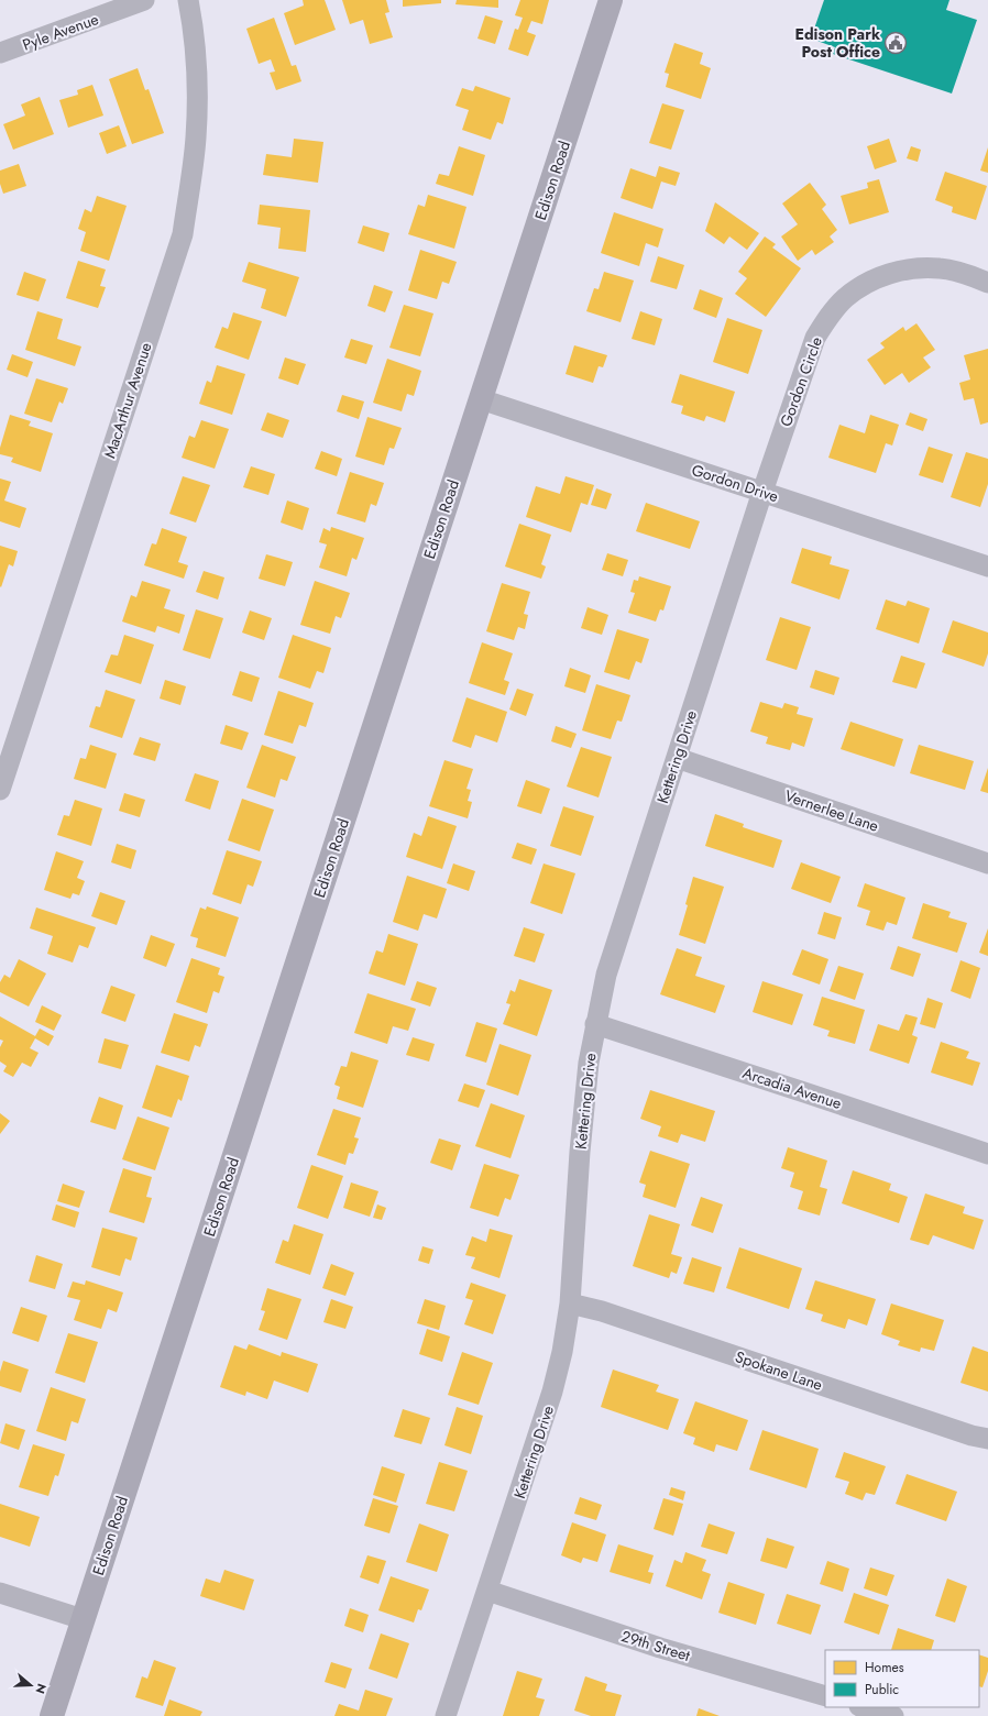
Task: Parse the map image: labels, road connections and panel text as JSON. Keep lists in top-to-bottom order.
{
  "streets": {
    "main road": ["Edison Road"],
    "street": [
      "Pyle Avenue",
      "Gordon Circle",
      "MacArthur Avenue",
      "Gordon Drive",
      "Kettering Drive",
      "Vernerlee Lane",
      "Arcadia Avenue",
      "Spokane Lane",
      "29th Street"
    ]
  },
  "crossings": [
    ["Edison Road", "Gordon Drive"],
    ["Gordon Circle", "Gordon Drive"],
    ["Gordon Circle", "Kettering Drive"],
    ["Gordon Drive", "Kettering Drive"],
    ["Kettering Drive", "Vernerlee Lane"],
    ["Kettering Drive", "Arcadia Avenue"],
    ["Kettering Drive", "Spokane Lane"],
    ["Kettering Drive", "29th Street"]
  ],
  "places": {
    "public building": ["Edison Park Post Office"]
  },
  "legend": ["Homes", "Public"],
  "north": "right"
}
